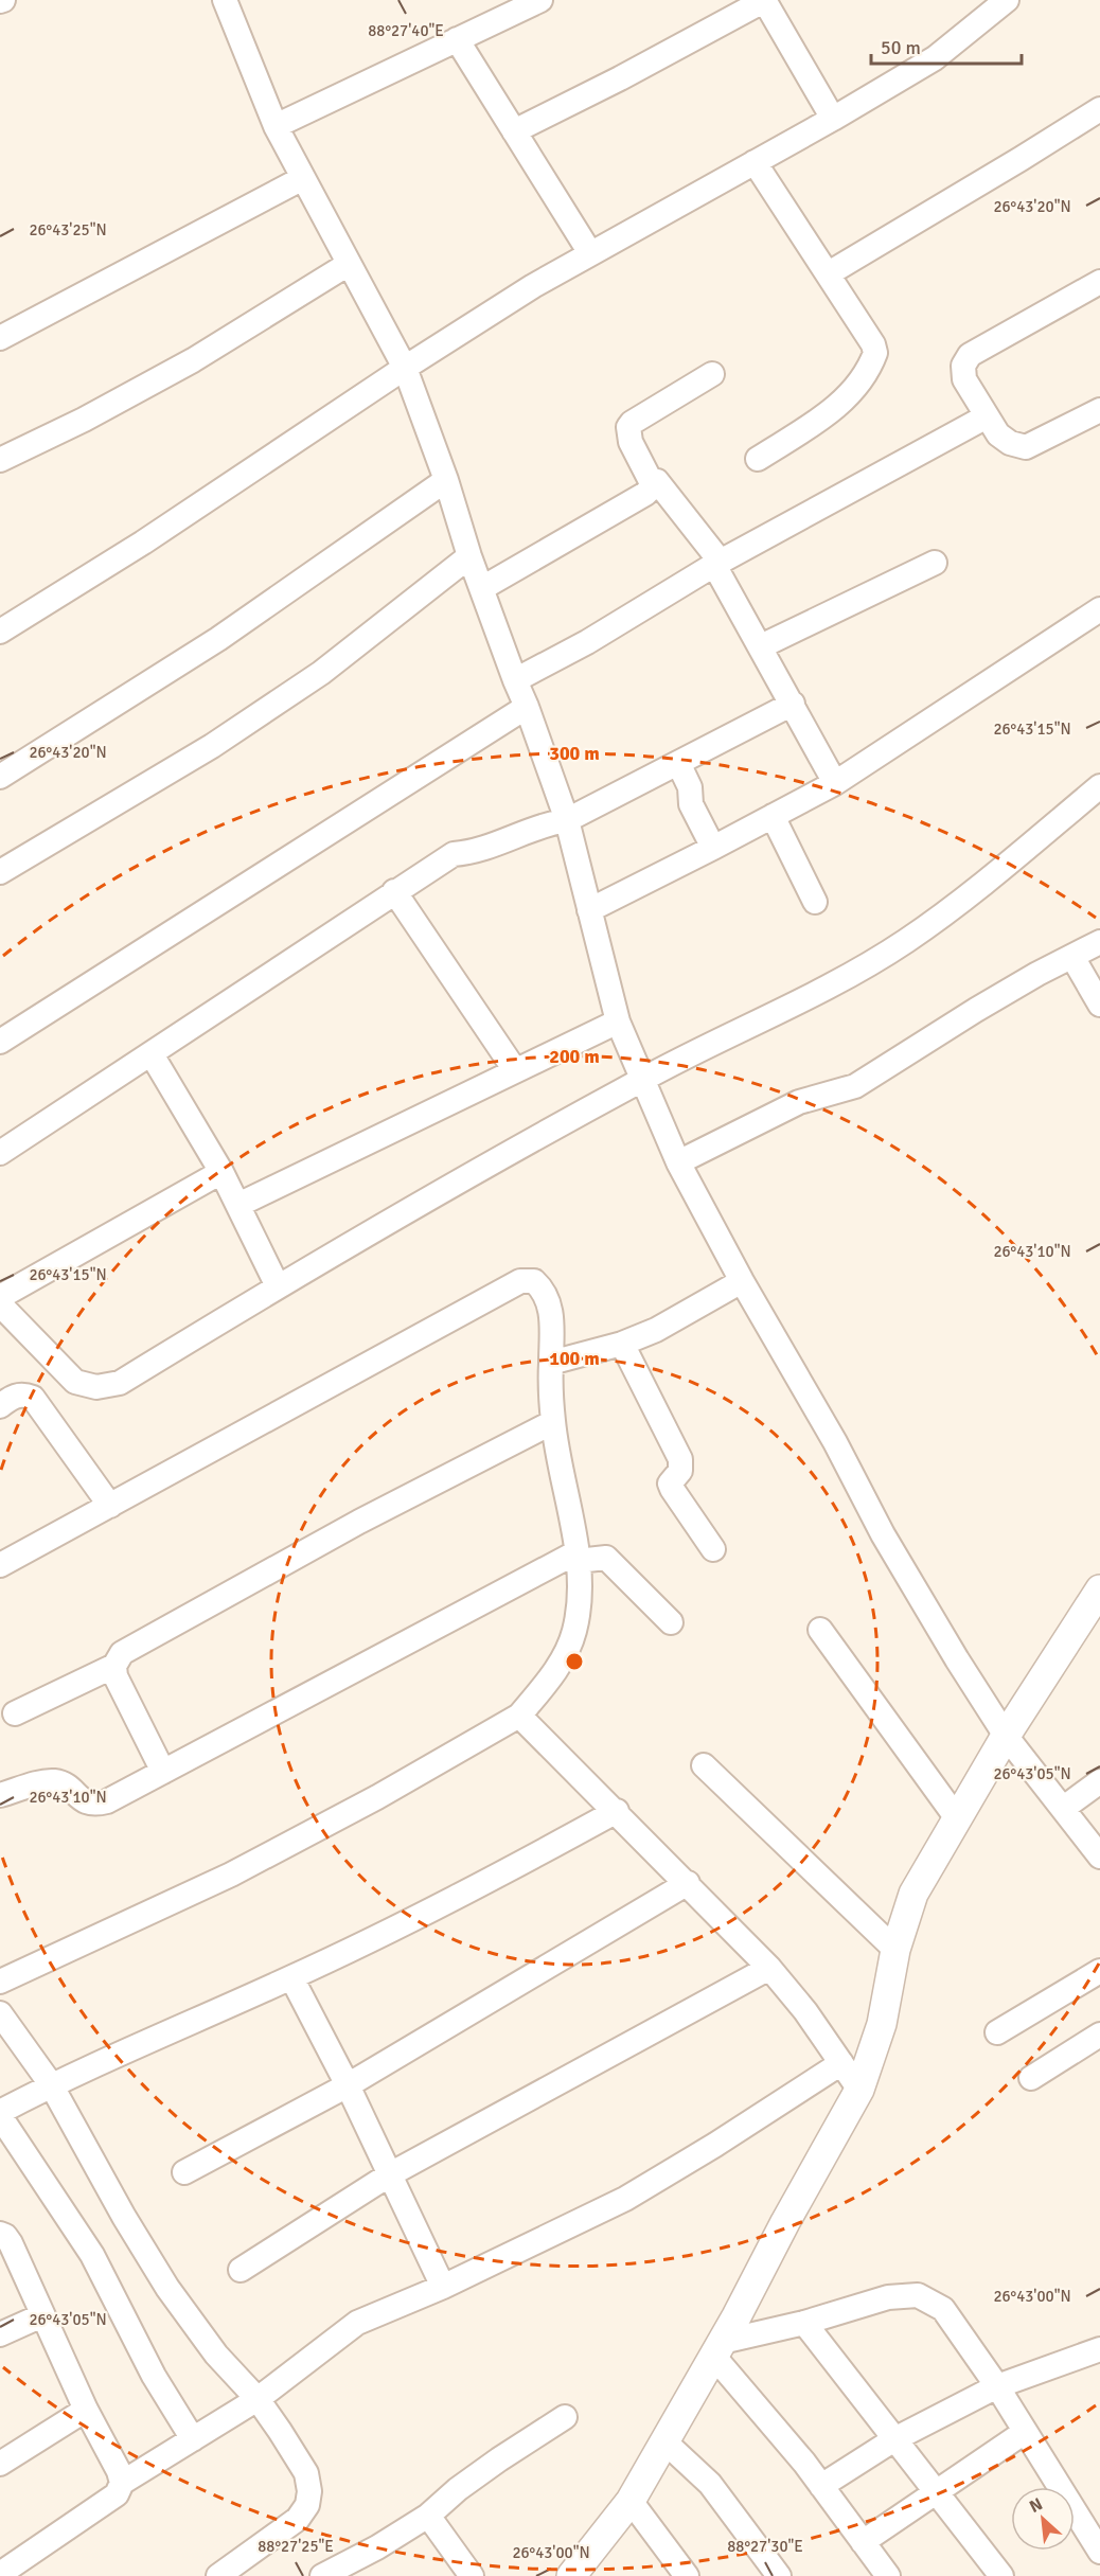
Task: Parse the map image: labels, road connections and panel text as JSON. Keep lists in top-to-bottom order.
{
  "scale_bar": "50 m",
  "north": "top left",
  "coordinates": [
    "88°27'40\"E",
    "26°43'20\"N",
    "26°43'25\"N",
    "26°43'15\"N",
    "26°43'10\"N",
    "26°43'05\"N",
    "26°43'00\"N",
    "88°27'25\"E",
    "88°27'30\"E"
  ],
  "rings": ["300 m", "200 m", "100 m"]
}
